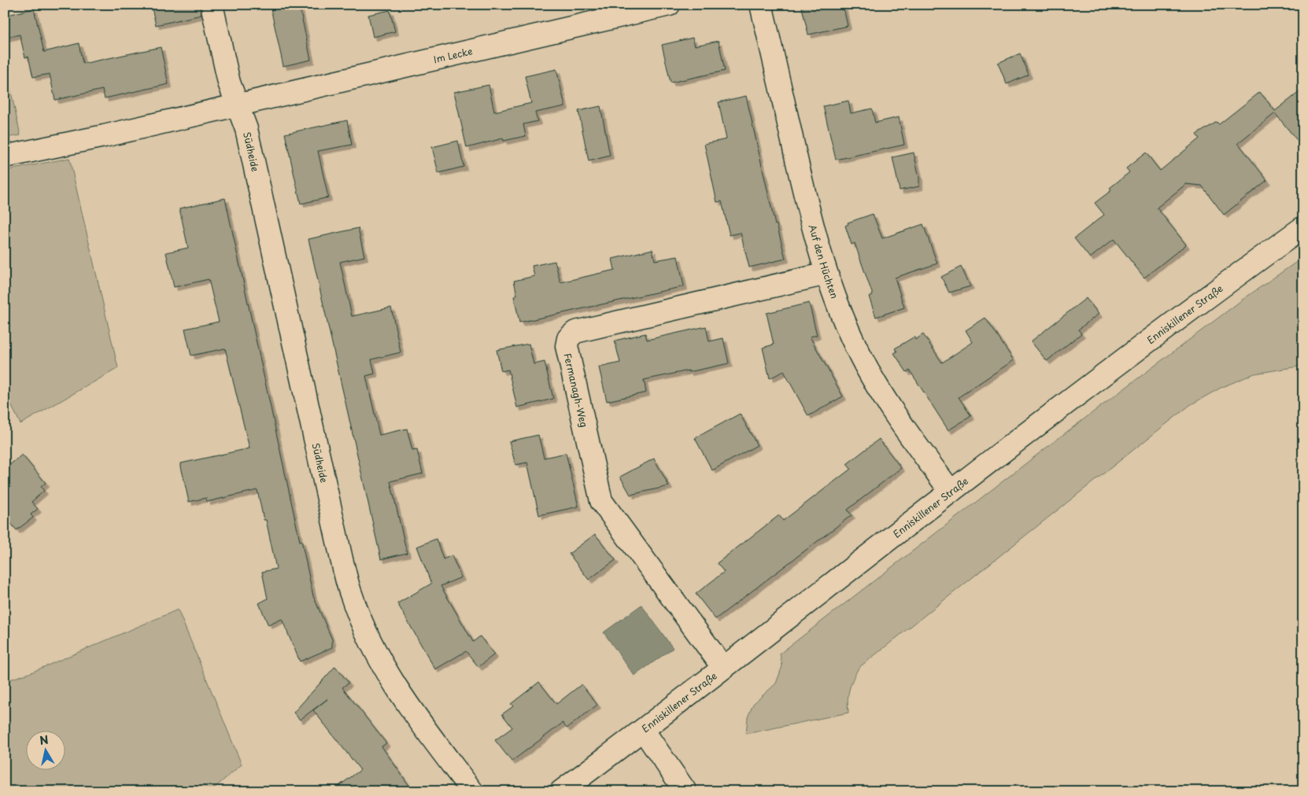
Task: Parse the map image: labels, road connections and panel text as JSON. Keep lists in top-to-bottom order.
{
  "streets": {
    "street": [
      "Im Lecke",
      "Südheide",
      "Auf den Hüchten",
      "Enniskillener Straße",
      "Fermanagh-Weg"
    ]
  },
  "crossings": [
    ["Im Lecke", "Südheide"],
    ["Auf den Hüchten", "Enniskillener Straße"],
    ["Auf den Hüchten", "Fermanagh-Weg"],
    ["Enniskillener Straße", "Fermanagh-Weg"]
  ],
  "north": "top"
}
